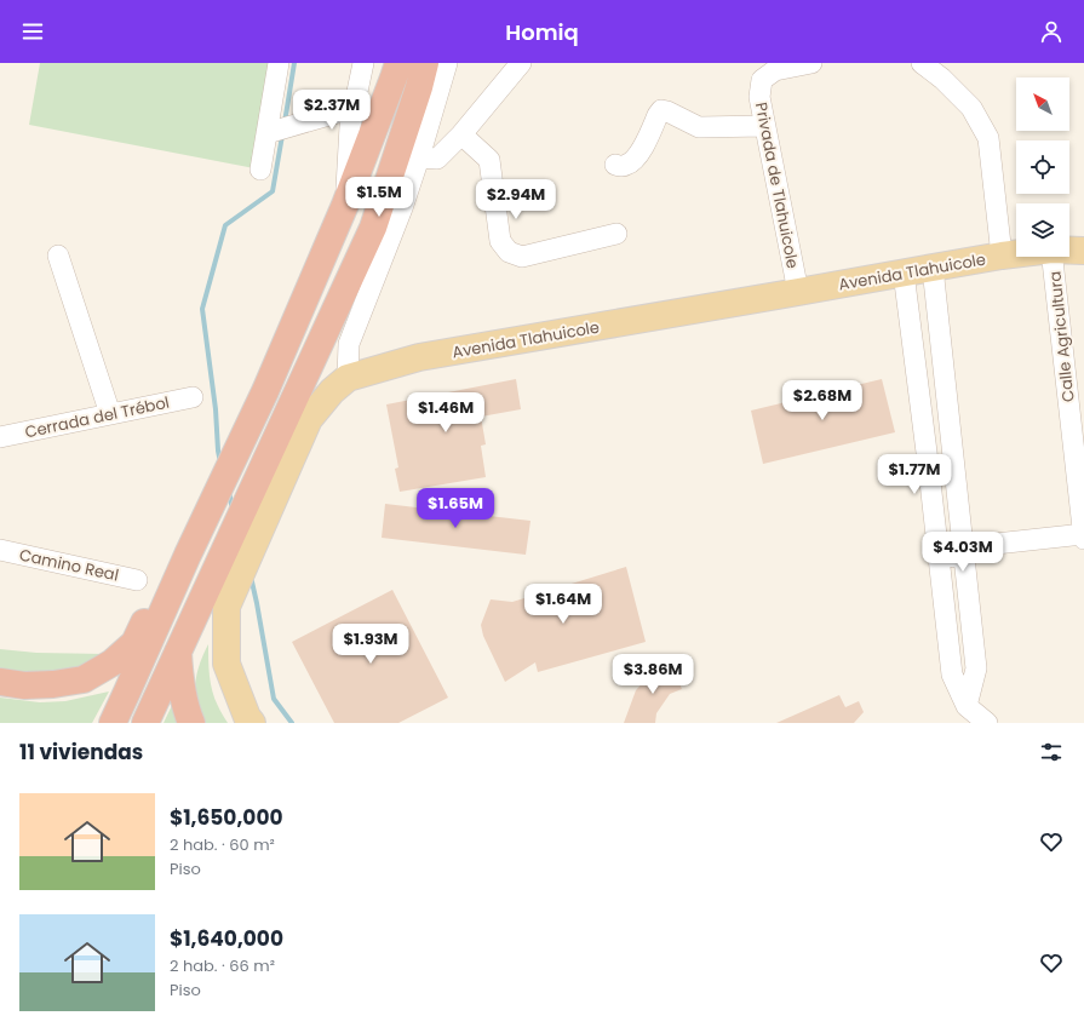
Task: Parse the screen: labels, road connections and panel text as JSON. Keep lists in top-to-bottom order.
{
  "streets": {
    "main road": ["Avenida Tlahuicole"],
    "street": [
      "Privada de Tlahuicole",
      "Calle Agricultura",
      "Cerrada del Trébol",
      "Camino Real"
    ]
  },
  "crossings": [
    ["Privada de Tlahuicole", "Avenida Tlahuicole"]
  ],
  "north": "top left",
  "page": {
    "header": "Homiq",
    "price": [
      "$2.37M",
      "$1.5M",
      "$2.94M",
      "$2.68M",
      "$1.46M",
      "$1.77M",
      "$1.65M",
      "$4.03M",
      "$1.64M",
      "$1.93M",
      "$3.86M"
    ],
    "heading": "11 viviendas",
    "list": [
      {
        "name": "$1,650,000",
        "note": "2 hab. · 60 m² · Piso"
      },
      {
        "name": "$1,640,000",
        "note": "2 hab. · 66 m² · Piso"
      }
    ]
  }
}
